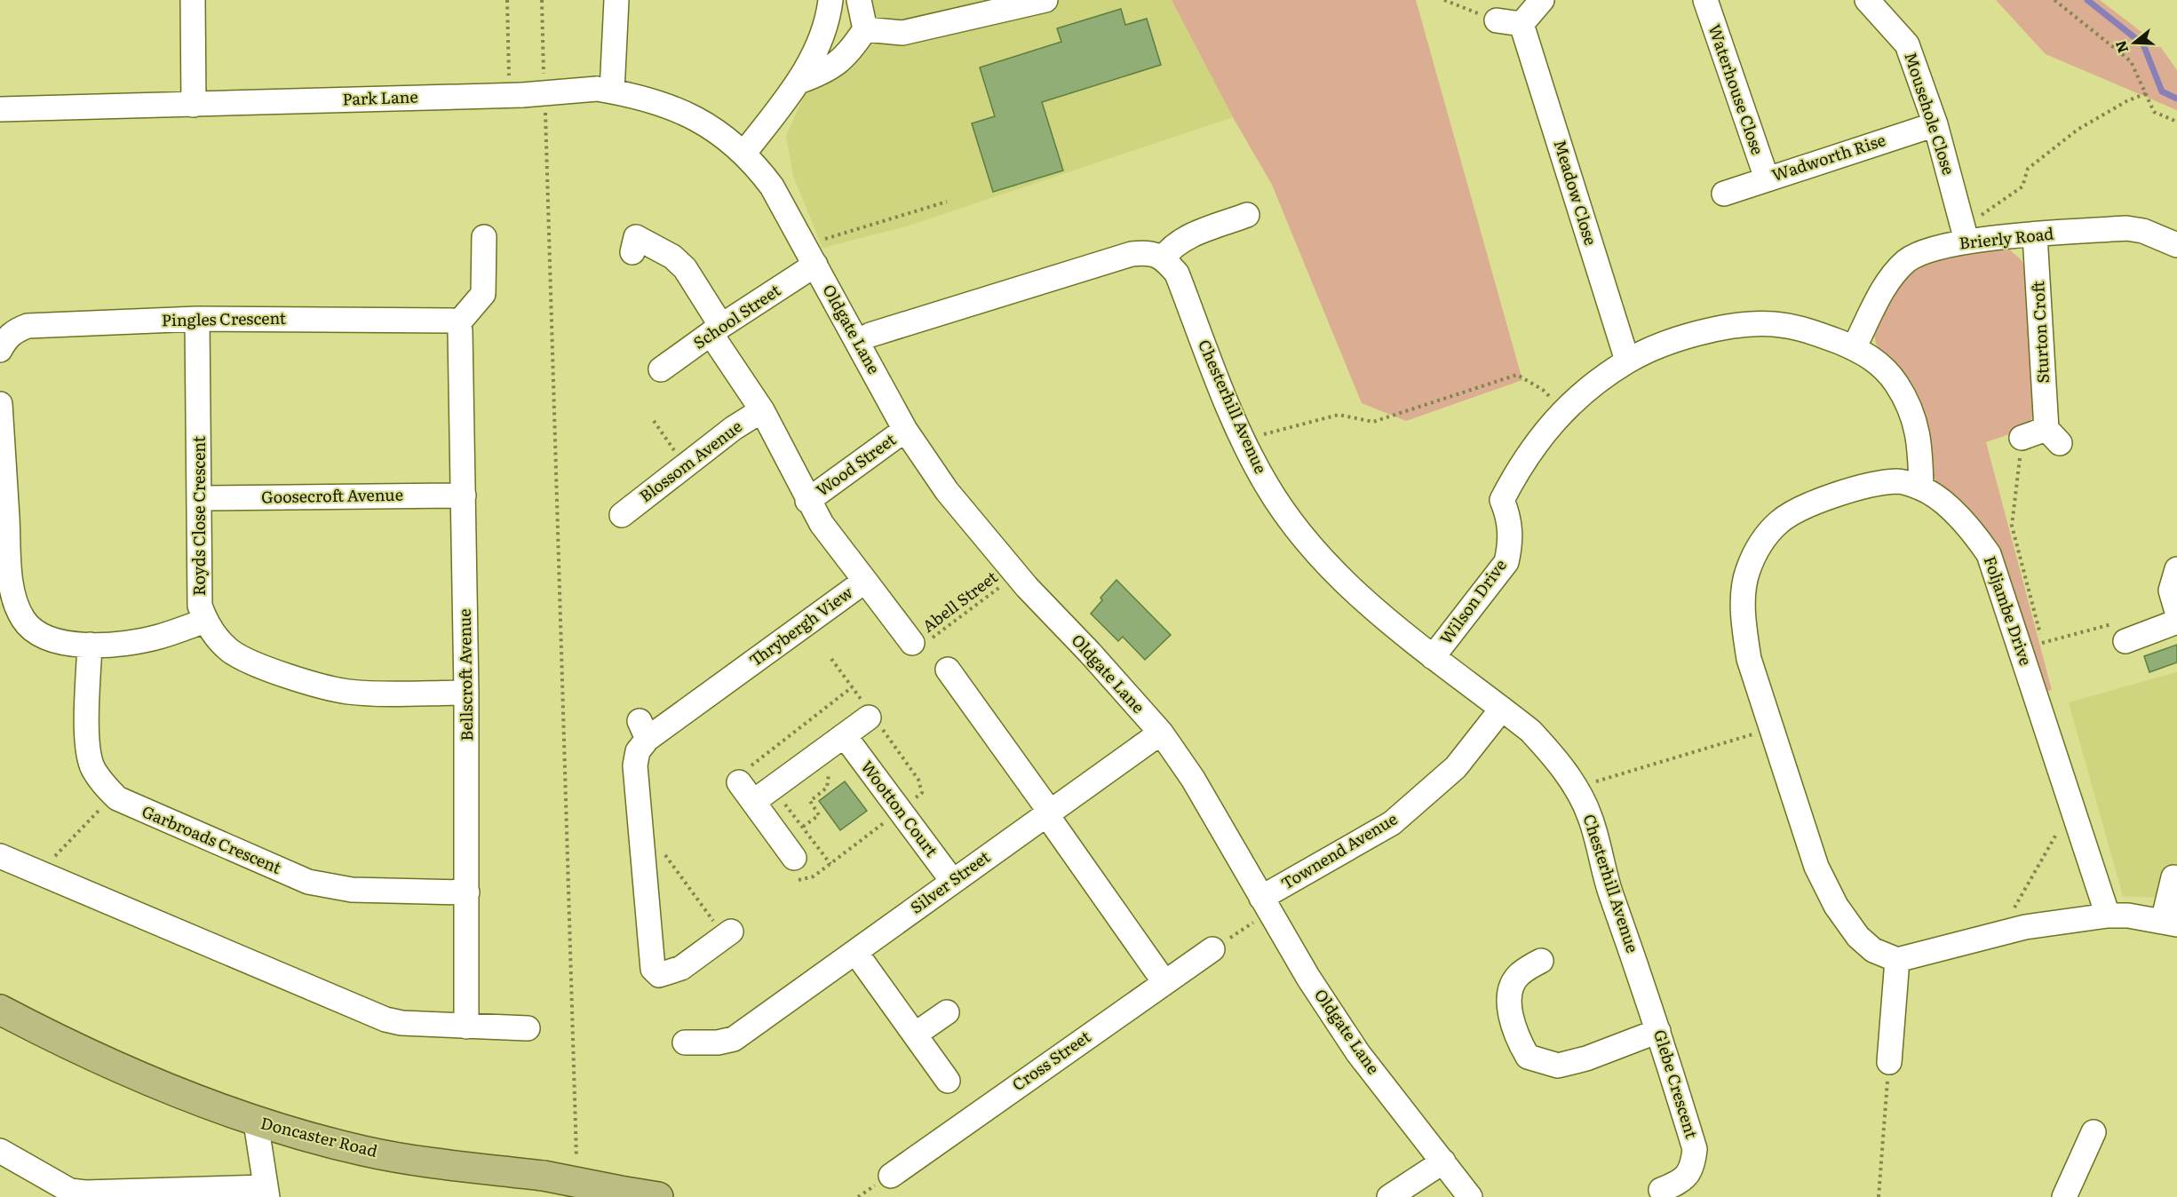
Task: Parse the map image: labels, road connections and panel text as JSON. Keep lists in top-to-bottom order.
{
  "streets": {
    "main road": ["Doncaster Road"],
    "street": [
      "Waterhouse Close",
      "Park Lane",
      "Mousehole Close",
      "Wadworth Rise",
      "Meadow Close",
      "Brierly Road",
      "School Street",
      "Pingles Crescent",
      "Oldgate Lane",
      "Sturton Croft",
      "Chesterhill Avenue",
      "Blossom Avenue",
      "Wood Street",
      "Goosecroft Avenue",
      "Royds Close Crescent",
      "Wilson Drive",
      "Foljambe Drive",
      "Thrybergh View",
      "Bellscroft Avenue",
      "Wootton Court",
      "Garbroads Crescent",
      "Townend Avenue",
      "Silver Street",
      "Cross Street",
      "Glebe Crescent"
    ],
    "path": ["Abell Street"]
  },
  "crossings": [
    ["Waterhouse Close", "Wadworth Rise"],
    ["Park Lane", "Oldgate Lane"],
    ["Mousehole Close", "Wadworth Rise"],
    ["Mousehole Close", "Brierly Road"],
    ["Meadow Close", "Wilson Drive"],
    ["Brierly Road", "Sturton Croft"],
    ["Brierly Road", "Wilson Drive"],
    ["School Street", "Oldgate Lane"],
    ["School Street", "Thrybergh View"],
    ["Pingles Crescent", "Royds Close Crescent"],
    ["Pingles Crescent", "Bellscroft Avenue"],
    ["Oldgate Lane", "Wood Street"],
    ["Oldgate Lane", "Abell Street"],
    ["Oldgate Lane", "Townend Avenue"],
    ["Oldgate Lane", "Silver Street"],
    ["Chesterhill Avenue", "Wilson Drive"],
    ["Chesterhill Avenue", "Townend Avenue"],
    ["Chesterhill Avenue", "Glebe Crescent"],
    ["Blossom Avenue", "Thrybergh View"],
    ["Wood Street", "Thrybergh View"],
    ["Goosecroft Avenue", "Royds Close Crescent"],
    ["Goosecroft Avenue", "Bellscroft Avenue"],
    ["Royds Close Crescent", "Bellscroft Avenue"],
    ["Wilson Drive", "Foljambe Drive"],
    ["Bellscroft Avenue", "Garbroads Crescent"],
    ["Wootton Court", "Silver Street"]
  ],
  "north": "left"
}
